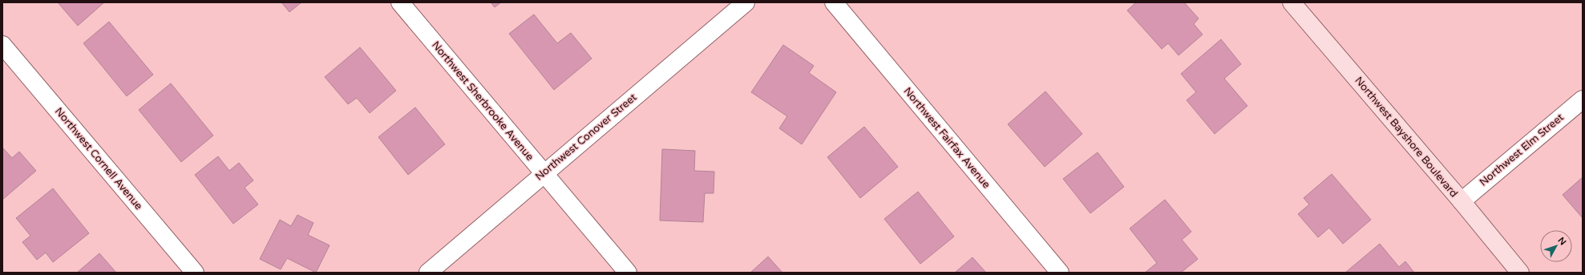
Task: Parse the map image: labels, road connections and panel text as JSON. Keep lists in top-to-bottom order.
{
  "streets": {
    "main road": ["Northwest Bayshore Boulevard"],
    "street": [
      "Northwest Sherbrooke Avenue",
      "Northwest Conover Street",
      "Northwest Fairfax Avenue",
      "Northwest Elm Street",
      "Northwest Cornell Avenue"
    ]
  },
  "crossings": [
    ["Northwest Sherbrooke Avenue", "Northwest Conover Street"],
    ["Northwest Bayshore Boulevard", "Northwest Elm Street"]
  ],
  "north": "top right"
}
